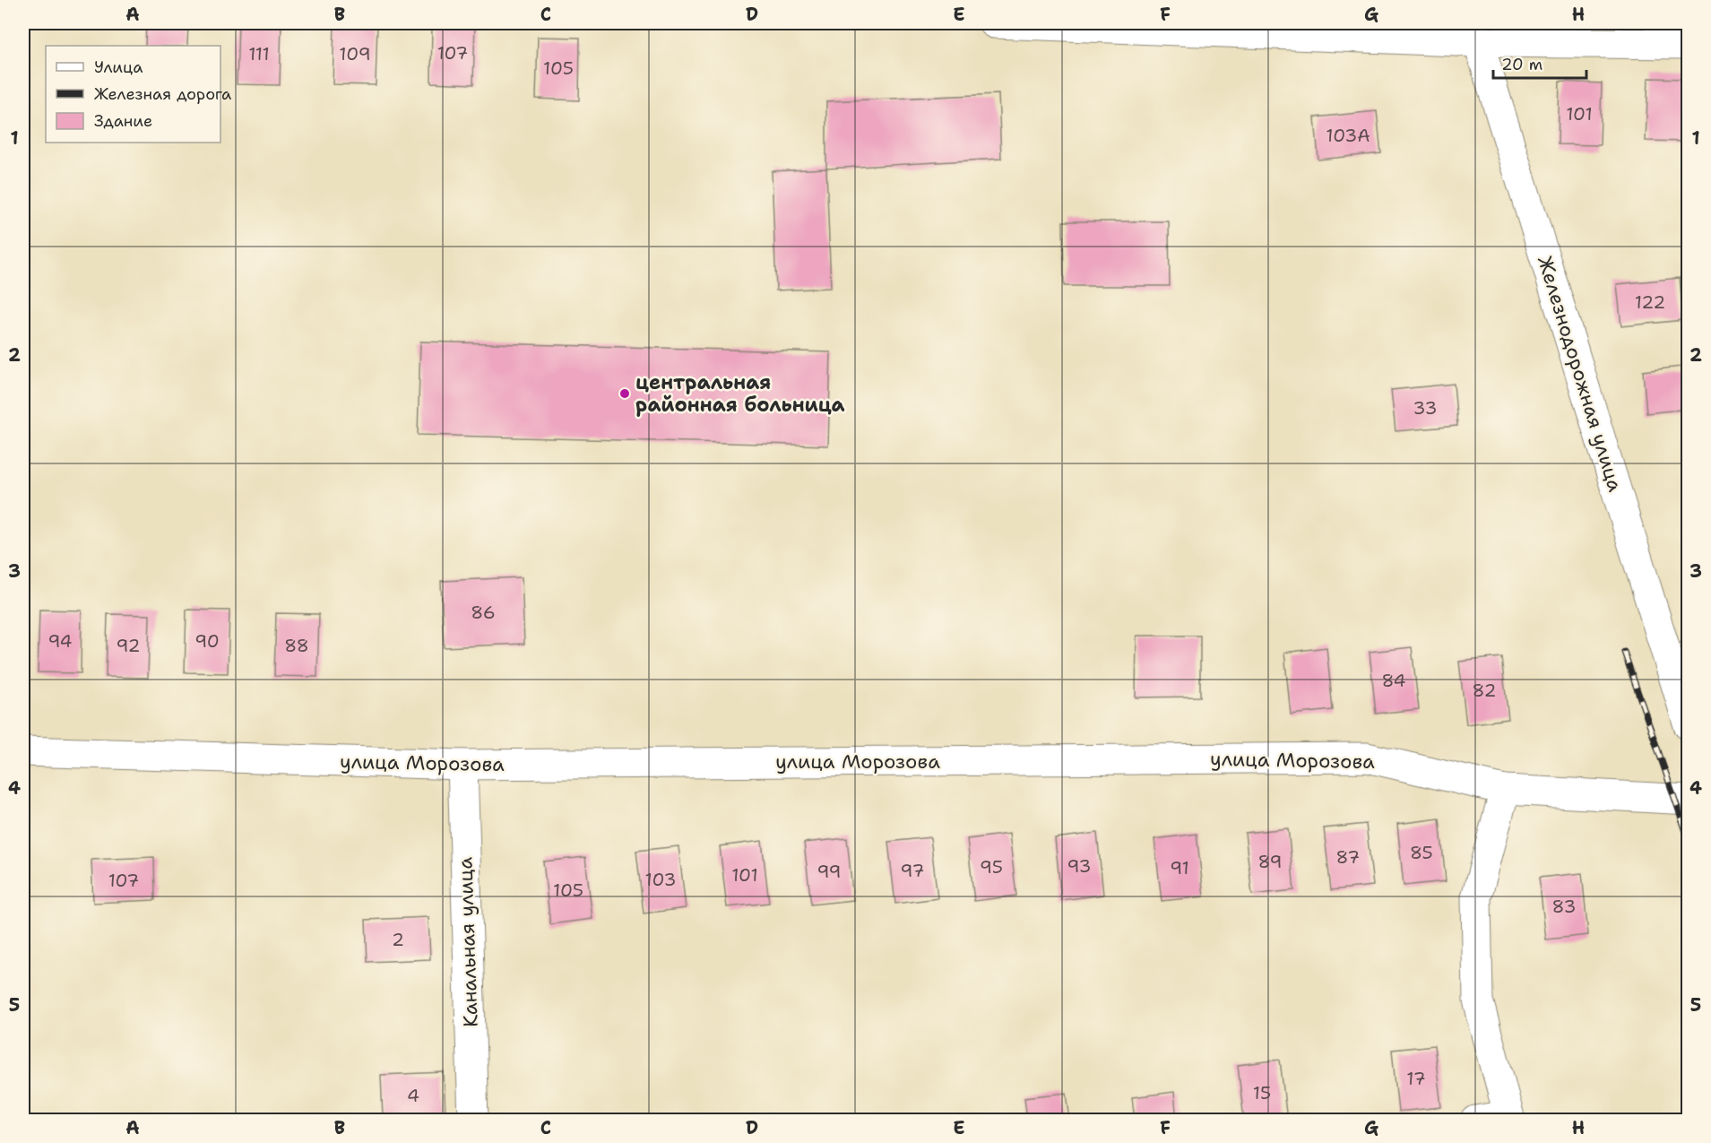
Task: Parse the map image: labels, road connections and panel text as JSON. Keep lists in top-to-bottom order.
{
  "streets": {
    "street": ["Железнодорожная улица", "улица Морозова", "Канальная улица"]
  },
  "crossings": [
    ["улица Морозова", "Канальная улица"]
  ],
  "places": ["центральная районная больница"],
  "house_numbers": [
    "107",
    "111",
    "109",
    "105",
    "101",
    "103А",
    "122",
    "33",
    "86",
    "94",
    "90",
    "92",
    "88",
    "84",
    "82",
    "85",
    "87",
    "89",
    "93",
    "95",
    "91",
    "97",
    "99",
    "101",
    "103",
    "107",
    "105",
    "83",
    "2",
    "17",
    "15",
    "4"
  ],
  "legend": ["Улица", "Железная дорога", "Здание"],
  "scale_bar": "20 m",
  "grid": {
    "columns": [
      "A",
      "B",
      "C",
      "D",
      "E",
      "F",
      "G",
      "H"
    ],
    "rows": [
      "1",
      "2",
      "3",
      "4",
      "5"
    ]
  }
}
